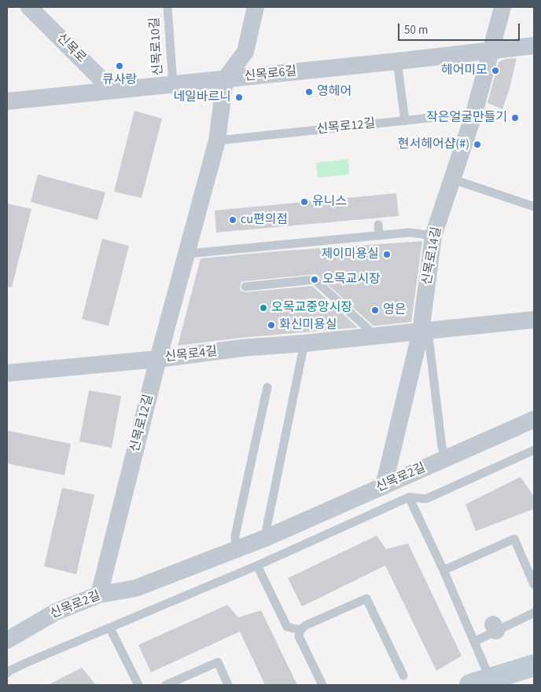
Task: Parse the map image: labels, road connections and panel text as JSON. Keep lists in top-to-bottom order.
{
  "streets": {
    "street": [
      "신목로",
      "신목로6길",
      "신목로12길",
      "신목로14길",
      "신목로4길",
      "신목로2길"
    ],
    "lane": ["신목로10길"]
  },
  "crossings": [
    ["신목로10길", "신목로6길"],
    ["신목로", "신목로6길"],
    ["신목로6길", "신목로12길"],
    ["신목로6길", "신목로14길"],
    ["신목로12길", "신목로14길"],
    ["신목로12길", "신목로4길"],
    ["신목로12길", "신목로2길"],
    ["신목로14길", "신목로4길"],
    ["신목로14길", "신목로2길"]
  ],
  "places": [
    "큐사랑",
    "헤어미모",
    "영헤어",
    "네일바르니",
    "작은얼굴만들기",
    "현서헤어샵(#)",
    "유니스",
    "cu편의점",
    "제이미용실",
    "오목교시장",
    "오목교중앙시장",
    "영은",
    "화신미용실"
  ],
  "scale_bar": "50 m"
}
